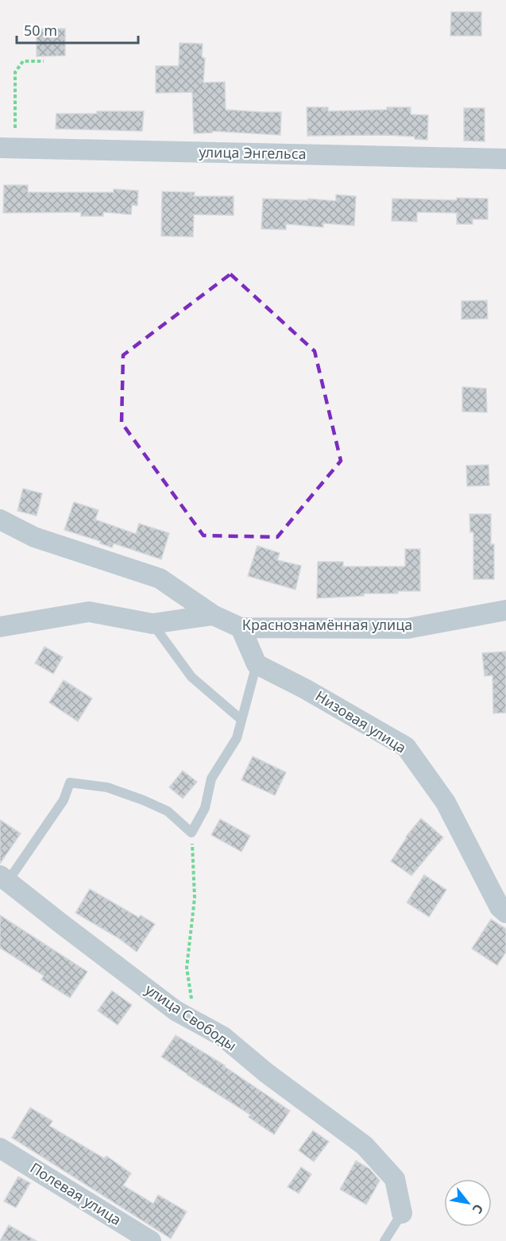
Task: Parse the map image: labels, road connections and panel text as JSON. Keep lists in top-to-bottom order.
{
  "streets": {
    "street": [
      "улица Энгельса",
      "Краснознамённая улица",
      "Низовая улица",
      "улица Свободы",
      "Полевая улица"
    ]
  },
  "scale_bar": "50 m",
  "north": "bottom right"
}
